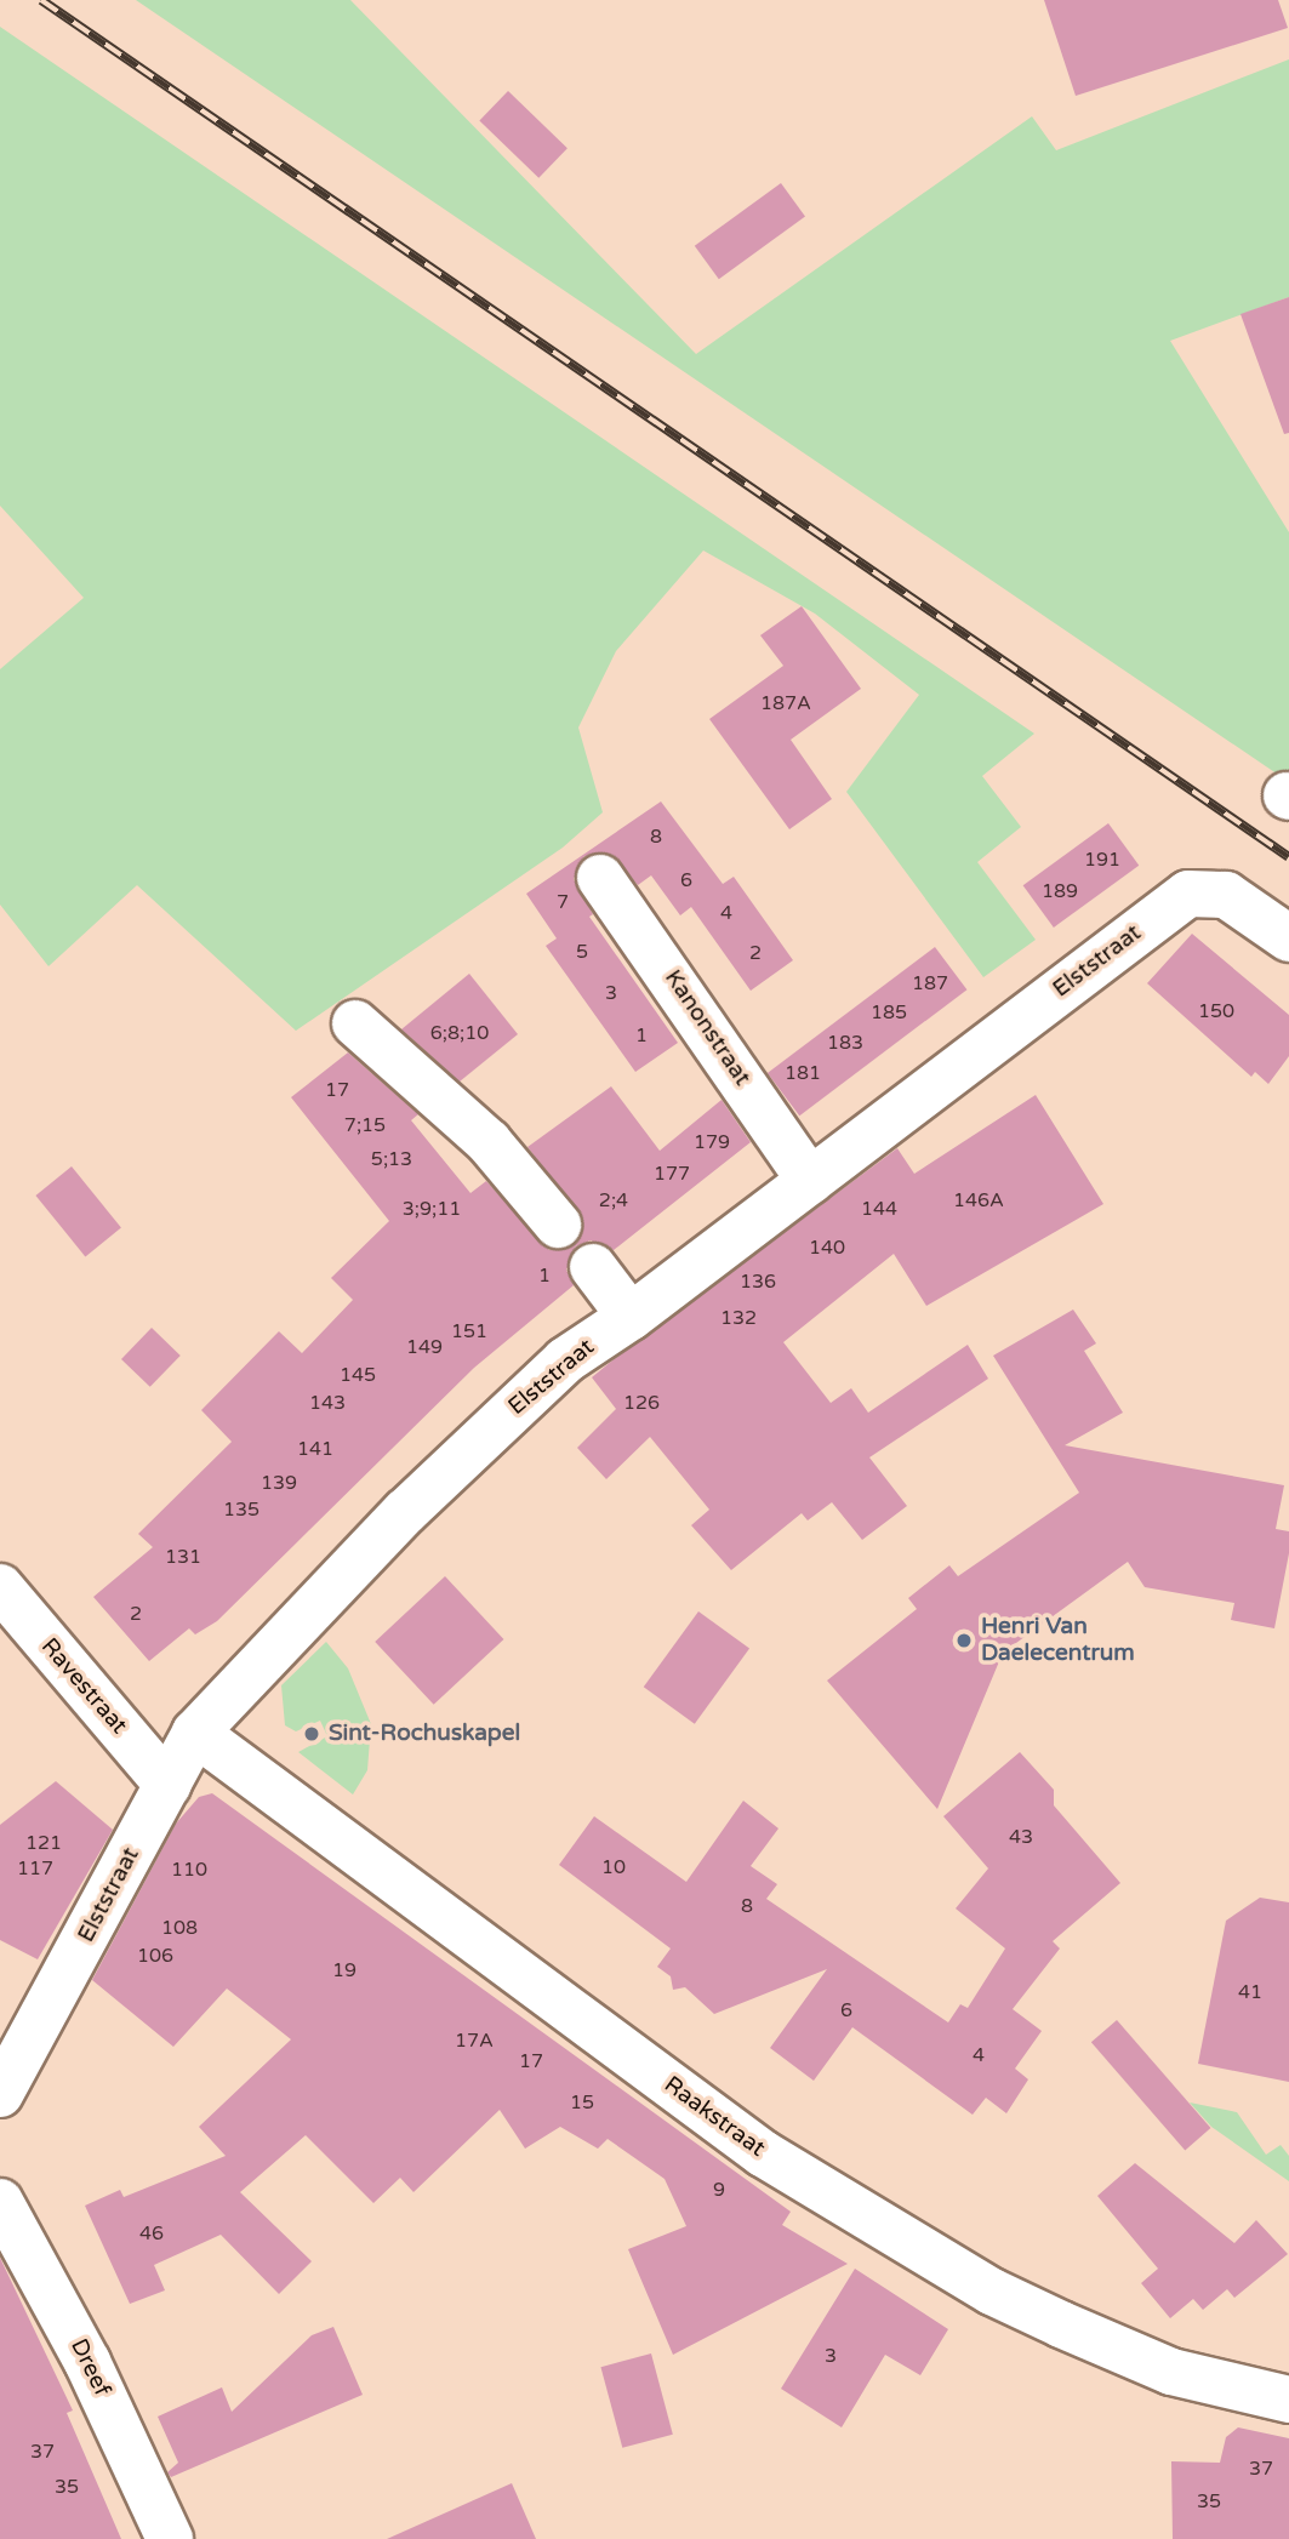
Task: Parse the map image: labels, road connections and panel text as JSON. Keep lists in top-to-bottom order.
{
  "streets": {
    "street": [
      "Elststraat",
      "Kanonstraat",
      "Ravestraat",
      "Raakstraat",
      "Dreef"
    ]
  },
  "crossings": [
    ["Elststraat", "Kanonstraat"],
    ["Elststraat", "Ravestraat"],
    ["Elststraat", "Raakstraat"]
  ],
  "places": ["Henri Van Daelecentrum", "Sint-Rochuskapel"],
  "house_numbers": [
    "187A",
    "8",
    "191",
    "6",
    "189",
    "7",
    "4",
    "5",
    "2",
    "187",
    "3",
    "150",
    "185",
    "6;8;10",
    "1",
    "183",
    "181",
    "17",
    "7;15",
    "179",
    "5;13",
    "177",
    "2;4",
    "146A",
    "3;9;11",
    "144",
    "140",
    "1",
    "136",
    "132",
    "151",
    "149",
    "145",
    "143",
    "126",
    "141",
    "139",
    "135",
    "131",
    "2",
    "43",
    "121",
    "10",
    "117",
    "110",
    "8",
    "108",
    "106",
    "19",
    "41",
    "6",
    "17A",
    "4",
    "17",
    "15",
    "9",
    "46",
    "3",
    "37",
    "37",
    "35",
    "35"
  ]
}
